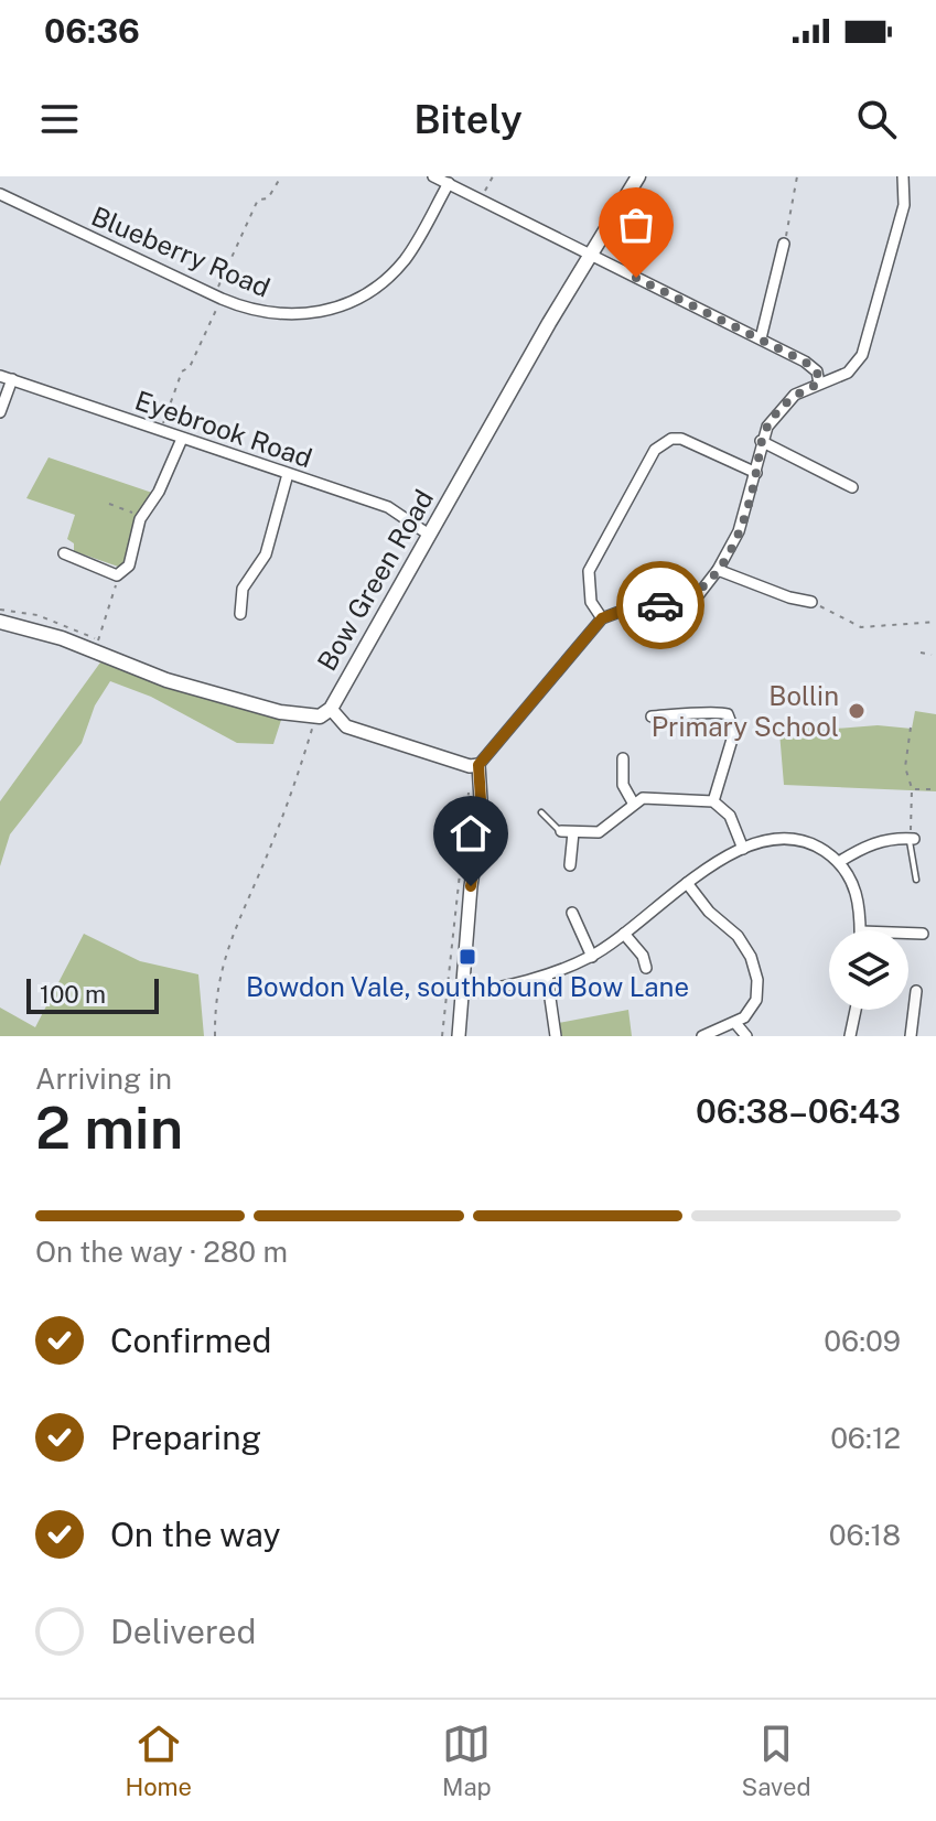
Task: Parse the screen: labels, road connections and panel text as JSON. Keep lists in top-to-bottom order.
{
  "streets": {
    "main road": ["Bow Green Road"],
    "street": ["Blueberry Road", "Eyebrook Road"]
  },
  "crossings": [
    ["Eyebrook Road", "Bow Green Road"]
  ],
  "places": {
    "other": ["Bollin Primary School"],
    "transit": ["Bowdon Vale, southbound Bow Lane"]
  },
  "scale_bar": "100 m",
  "page": {
    "status": "06:36",
    "header": "Bitely",
    "scale": "100 m",
    "heading": ["2 min", "Arriving in", "06:38–06:43"],
    "bar": "On the way · 280 m",
    "list": [
      ["Confirmed", "06:09"],
      ["Preparing", "06:12"],
      ["On the way", "06:18"],
      "Delivered"
    ],
    "tabs": ["Home", "Map", "Saved"]
  }
}
